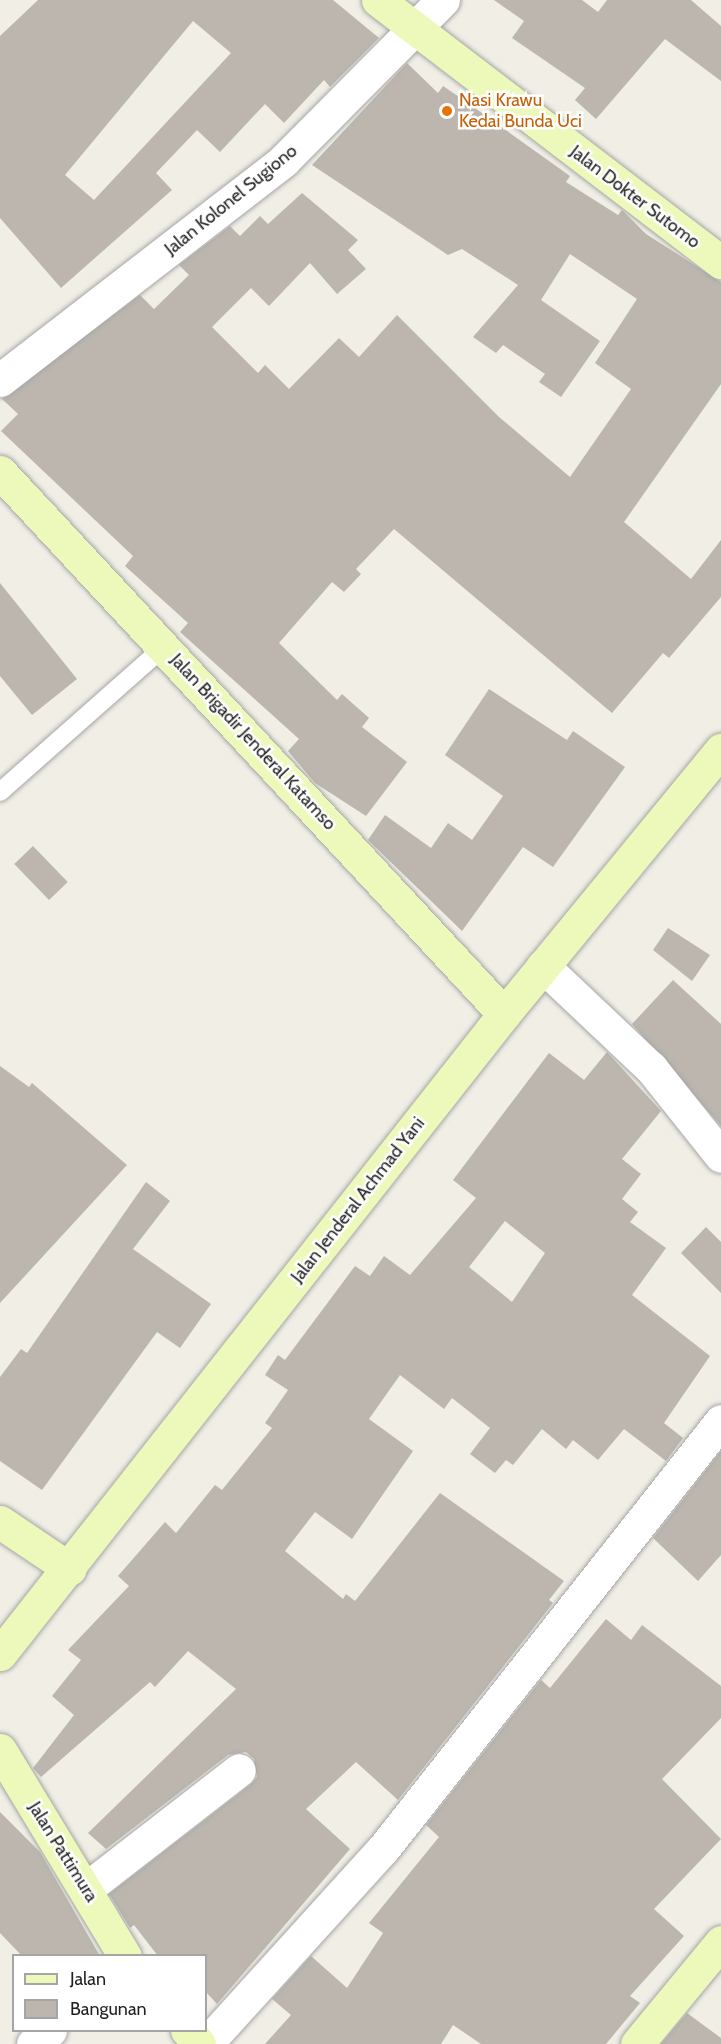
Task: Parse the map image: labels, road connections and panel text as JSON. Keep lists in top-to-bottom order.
{
  "streets": {
    "main road": [
      "Jalan Dokter Sutomo",
      "Jalan Brigadir Jenderal Katamso",
      "Jalan Jenderal Achmad Yani",
      "Jalan Pattimura"
    ],
    "street": ["Jalan Kolonel Sugiono"]
  },
  "crossings": [
    ["Jalan Dokter Sutomo", "Jalan Kolonel Sugiono"],
    ["Jalan Brigadir Jenderal Katamso", "Jalan Jenderal Achmad Yani"]
  ],
  "places": ["Nasi Krawu Kedai Bunda Uci"],
  "legend": ["Jalan", "Bangunan"]
}
